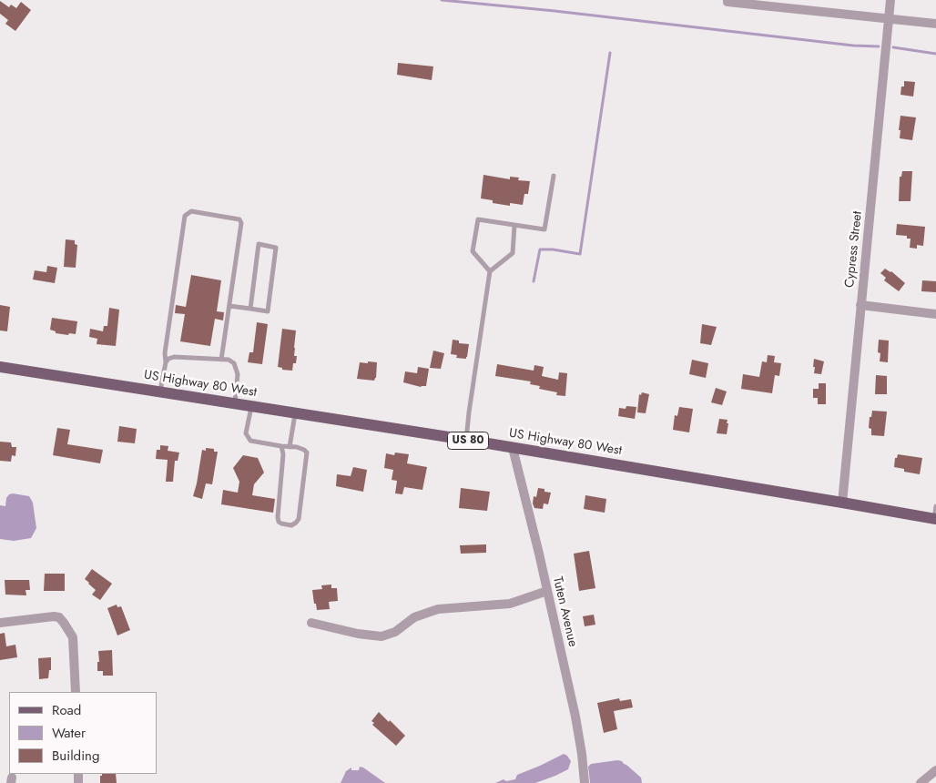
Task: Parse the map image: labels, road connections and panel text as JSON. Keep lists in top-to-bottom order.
{
  "streets": {
    "main road": ["US Highway 80 West", "US 80"],
    "street": ["Cypress Street", "Tuten Avenue"]
  },
  "crossings": [
    ["Cypress Street", "US Highway 80 West"],
    ["US Highway 80 West", "Tuten Avenue"]
  ],
  "legend": ["Road", "Water", "Building"]
}
